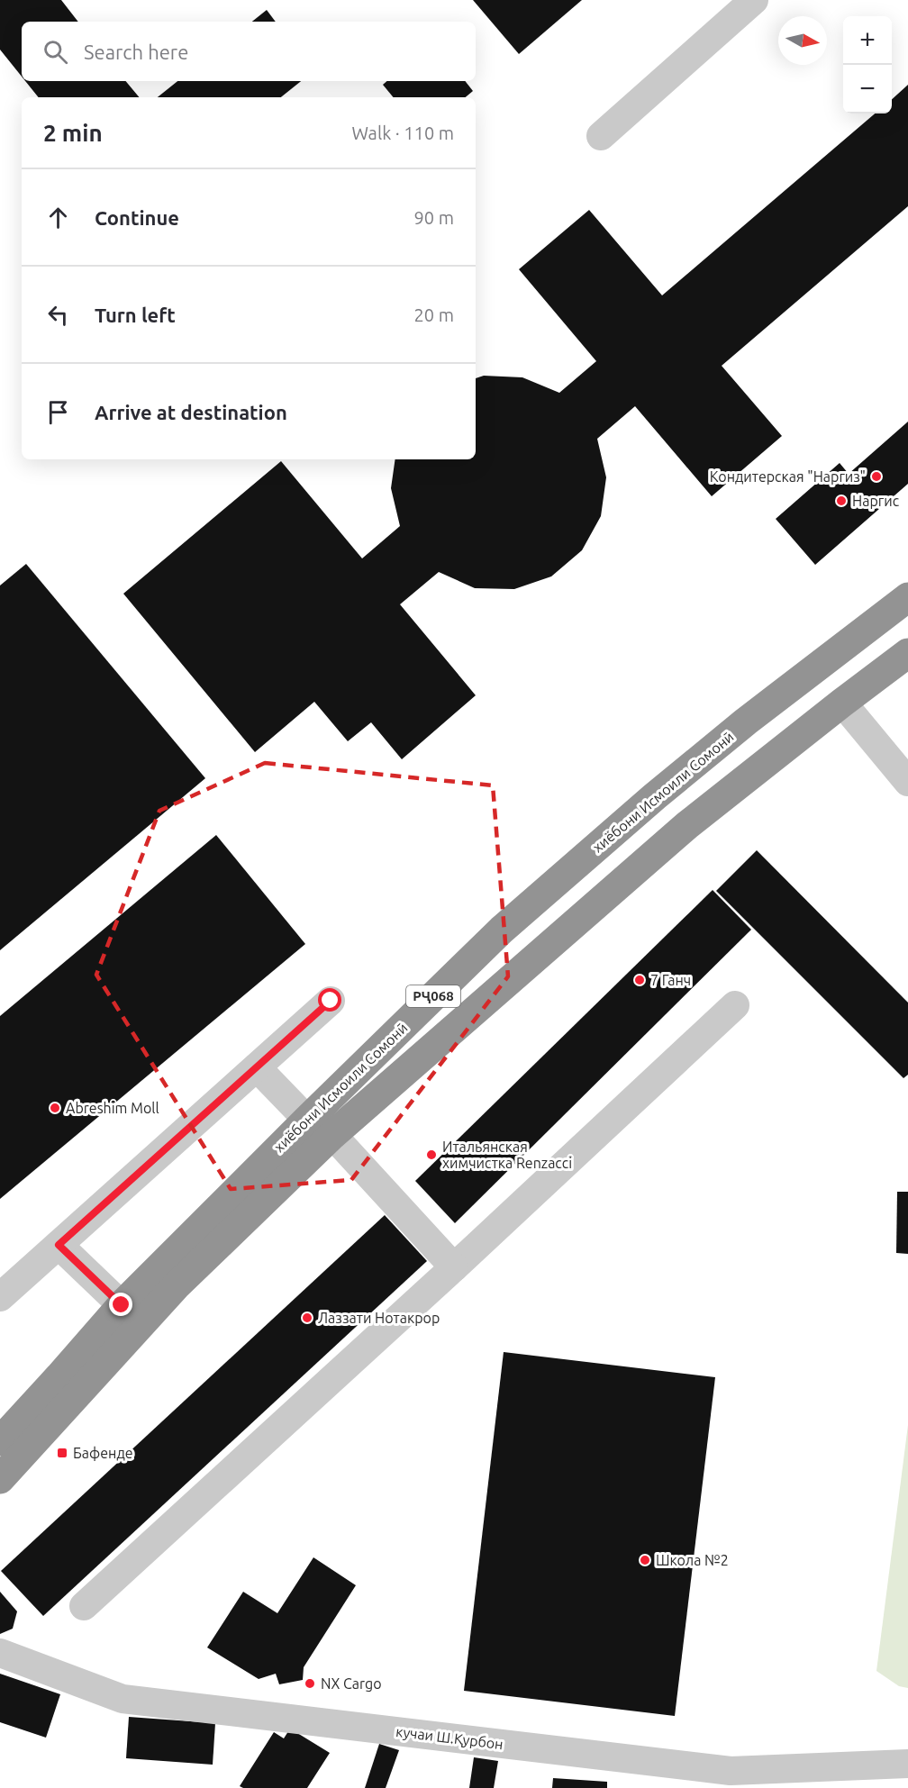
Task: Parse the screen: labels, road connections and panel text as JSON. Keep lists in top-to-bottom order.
{
  "streets": {
    "highway": ["хиёбони Исмоили Сомонӣ", "РҶ068"],
    "street": ["кучаи Ш.Қурбон"]
  },
  "places": {
    "other": [
      "Кондитерская \"Наргиз\"",
      "Наргис",
      "7 Ганч",
      "Abreshim Moll",
      "Итальянская химчистка Renzacci",
      "Лаззати Нотакрор",
      "Школа №2",
      "NX Cargo"
    ],
    "transit": ["Бафенде"]
  },
  "north": "right",
  "page": {
    "map_buttons": ["+", "−"],
    "search": "Search here",
    "heading": ["2 min", "Walk · 110 m"],
    "list": [
      ["Continue", "90 m"],
      ["Turn left", "20 m"],
      "Arrive at destination"
    ]
  }
}
